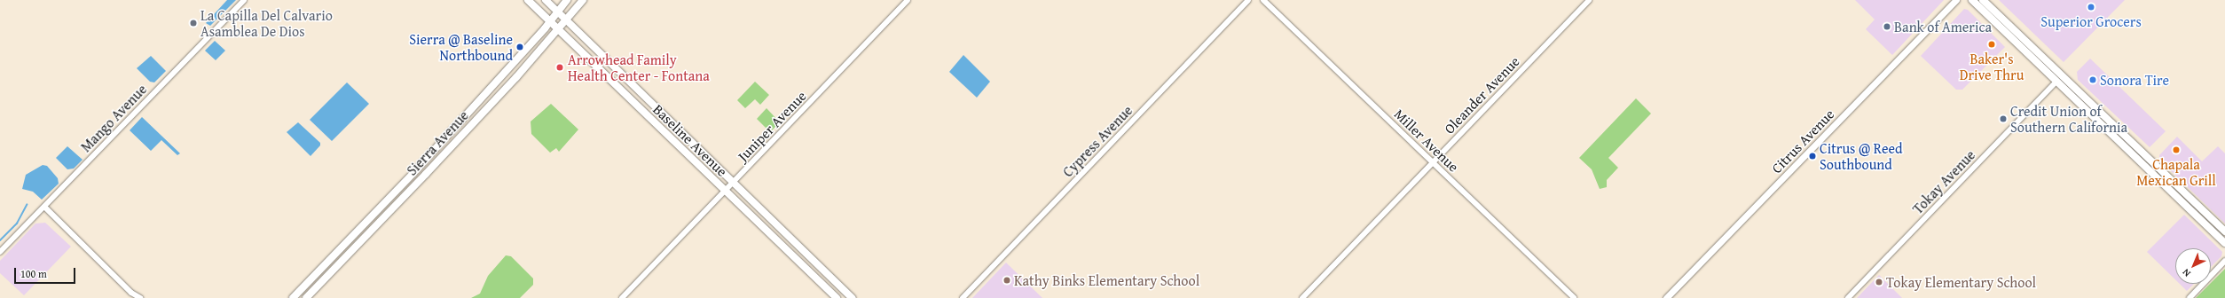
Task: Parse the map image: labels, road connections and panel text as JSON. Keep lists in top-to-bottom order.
{
  "streets": {
    "main road": ["Baseline Avenue", "Citrus Avenue", "Sierra Avenue"],
    "street": [
      "Oleander Avenue",
      "Mango Avenue",
      "Juniper Avenue",
      "Miller Avenue",
      "Cypress Avenue",
      "Tokay Avenue"
    ]
  },
  "crossings": [
    ["Oleander Avenue", "Miller Avenue"],
    ["Juniper Avenue", "Baseline Avenue"],
    ["Baseline Avenue", "Sierra Avenue"]
  ],
  "places": [
    "Superior Grocers",
    "La Capilla Del Calvario Asamblea De Dios",
    "Bank of America",
    "Baker's Drive Thru",
    "Sierra @ Baseline Northbound",
    "Arrowhead Family Health Center - Fontana",
    "Sonora Tire",
    "Credit Union of Southern California",
    "Chapala Mexican Grill",
    "Citrus @ Reed Southbound",
    "Kathy Binks Elementary School",
    "Tokay Elementary School"
  ],
  "scale_bar": "100 m",
  "north": "bottom left"
}
